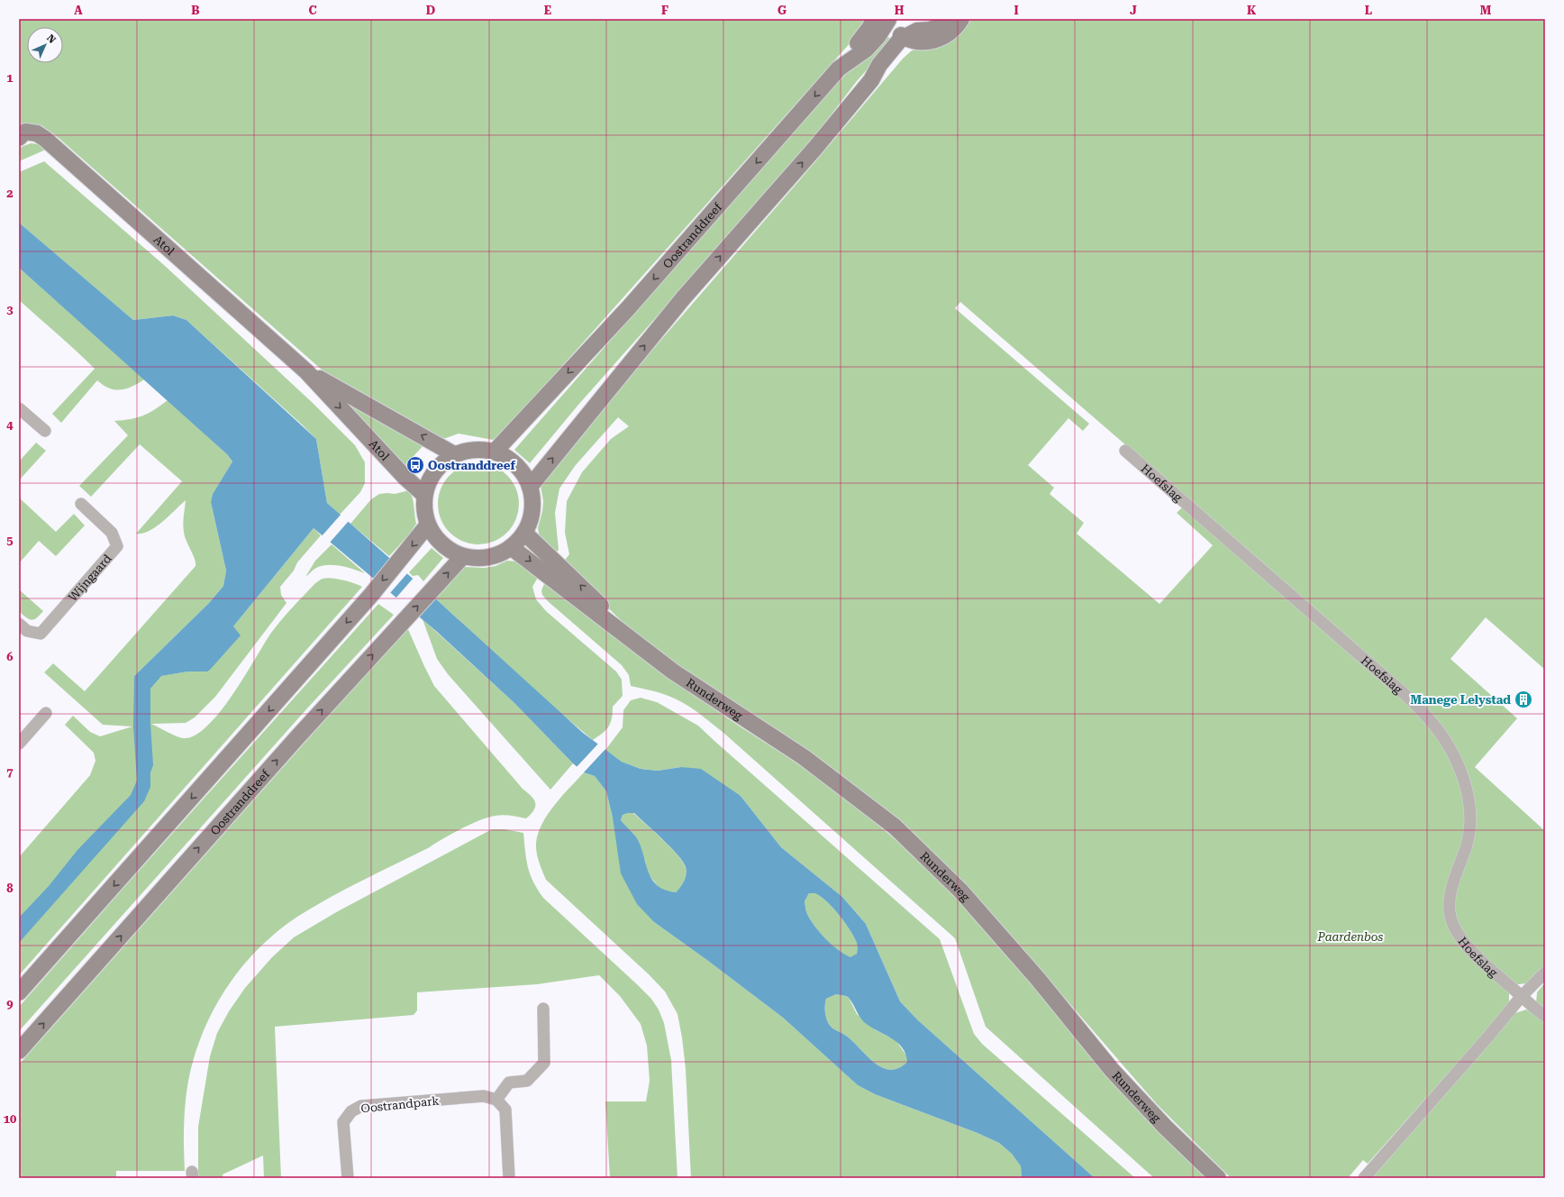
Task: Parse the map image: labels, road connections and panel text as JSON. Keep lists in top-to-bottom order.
{
  "streets": {
    "main road": ["Oostranddreef", "Atol", "Runderweg"],
    "street": ["Hoefslag", "Wijngaard", "Oostrandpark"]
  },
  "crossings": [
    ["Oostranddreef", "Atol"],
    ["Oostranddreef", "Runderweg"],
    ["Atol", "Runderweg"]
  ],
  "parks": ["Paardenbos"],
  "places": {
    "bus stop": ["Oostranddreef"],
    "building": ["Manege Lelystad"]
  },
  "north": "top right",
  "grid": {
    "columns": [
      "A",
      "B",
      "C",
      "D",
      "E",
      "F",
      "G",
      "H",
      "I",
      "J",
      "K",
      "L",
      "M"
    ],
    "rows": [
      "1",
      "2",
      "3",
      "4",
      "5",
      "6",
      "7",
      "8",
      "9",
      "10"
    ]
  }
}
